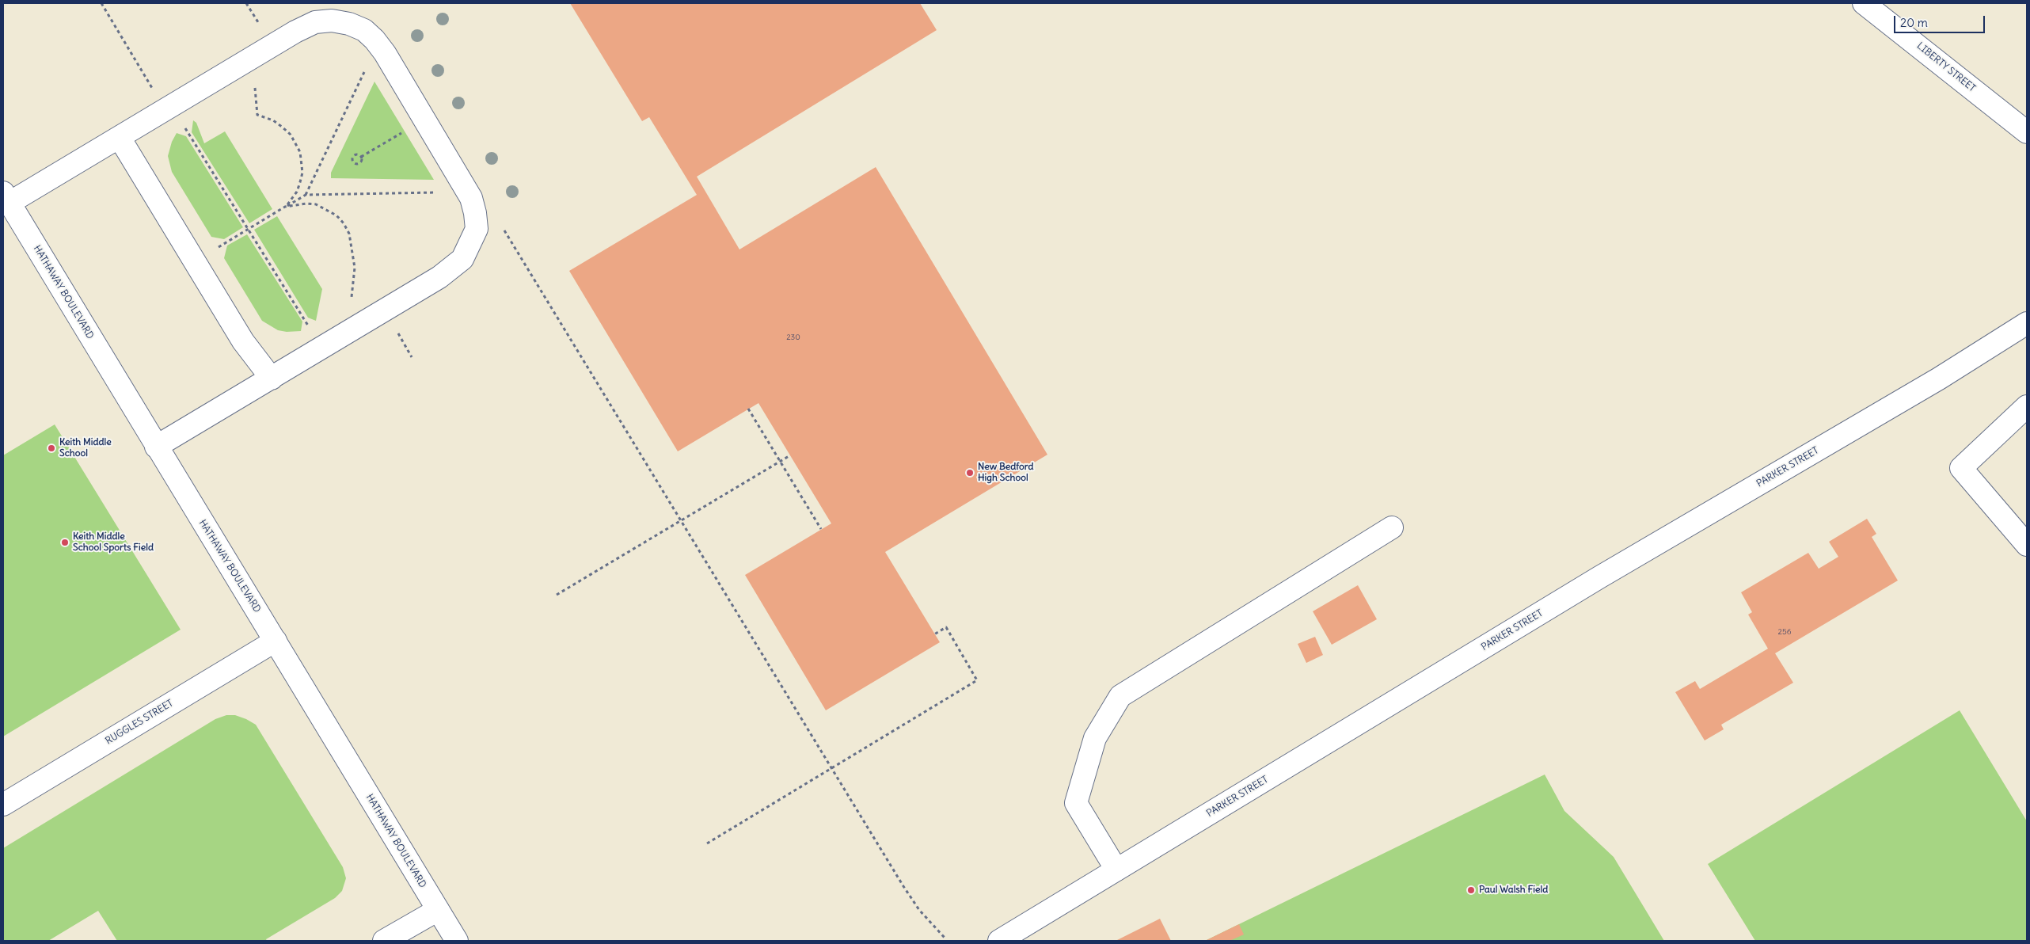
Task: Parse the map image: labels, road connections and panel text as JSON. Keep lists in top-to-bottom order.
{
  "streets": {
    "main road": [
      "LIBERTY STREET",
      "HATHAWAY BOULEVARD",
      "PARKER STREET",
      "RUGGLES STREET"
    ]
  },
  "crossings": [
    ["HATHAWAY BOULEVARD", "RUGGLES STREET"]
  ],
  "places": [
    "Keith Middle School",
    "New Bedford High School",
    "Keith Middle School Sports Field",
    "Paul Walsh Field"
  ],
  "house_numbers": ["230", "256"],
  "scale_bar": "20 m"
}
